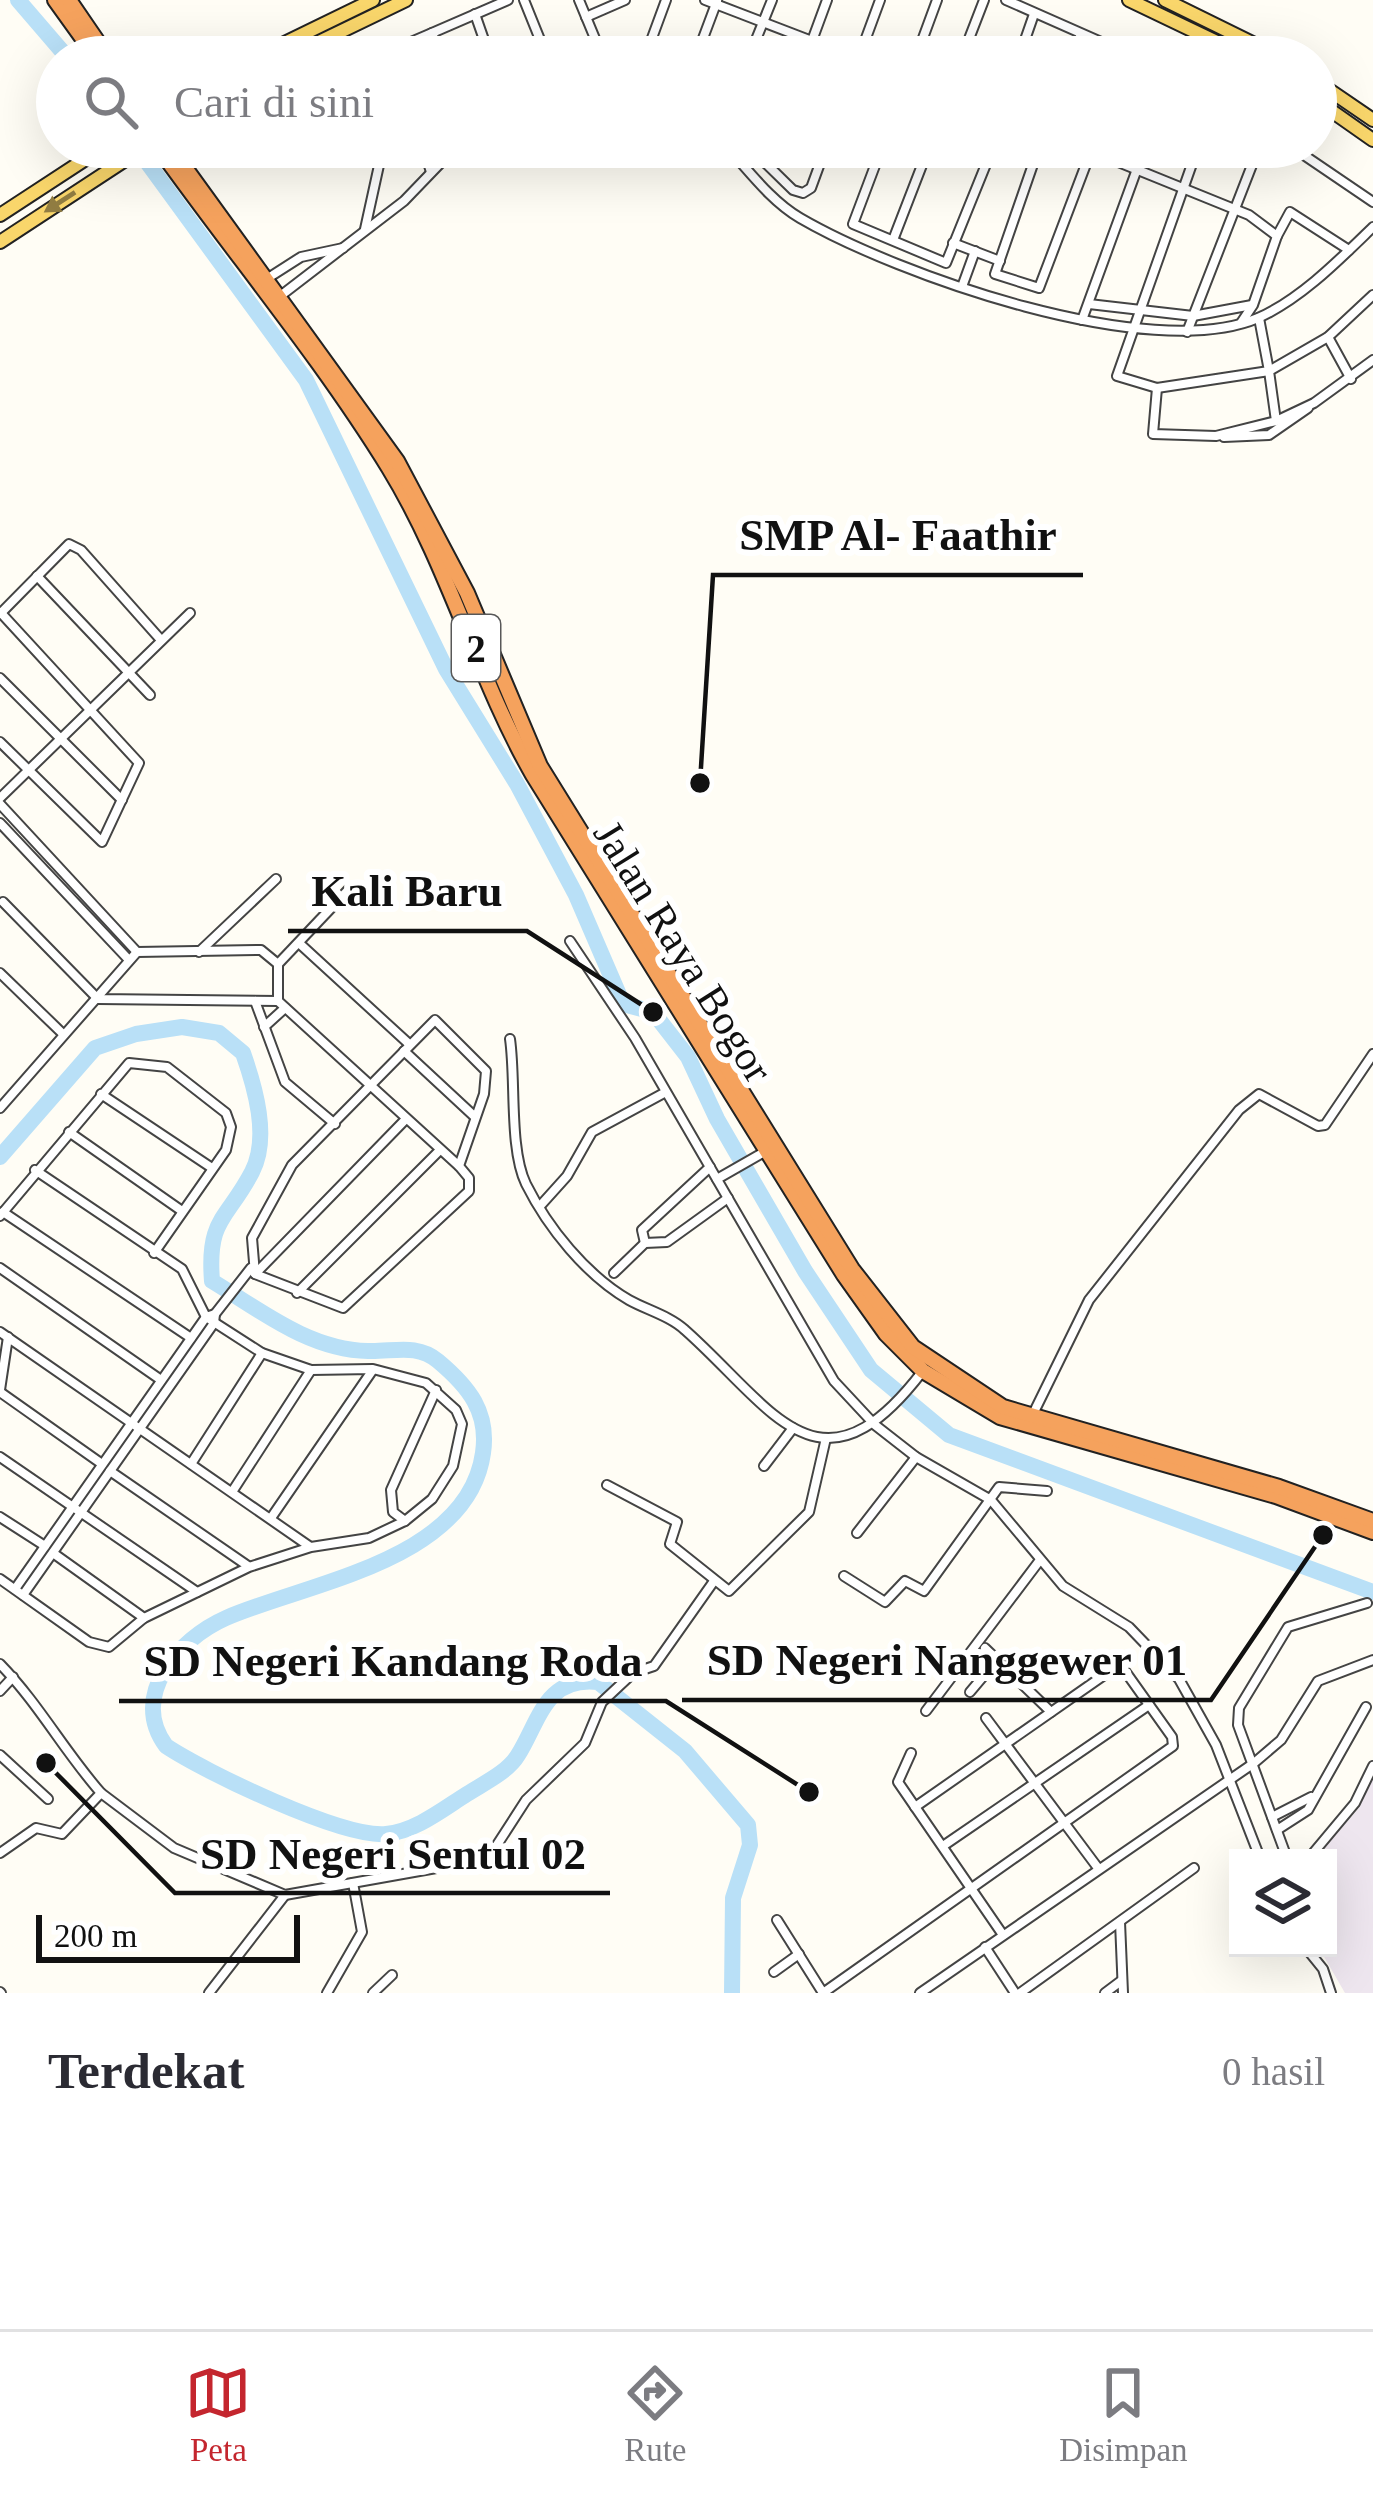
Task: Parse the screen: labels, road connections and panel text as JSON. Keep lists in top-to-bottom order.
{
  "streets": {
    "highway": ["2", "Jalan Raya Bogor"]
  },
  "places": [
    "SMP Al- Faathir",
    "Kali Baru",
    "SD Negeri Nanggewer 01",
    "SD Negeri Sentul 02",
    "SD Negeri Kandang Roda"
  ],
  "scale_bar": "200 m",
  "page": {
    "search": "Cari di sini",
    "scale": "200 m",
    "heading": ["Terdekat", "0 hasil"],
    "nav": ["Peta", "Rute", "Disimpan"]
  }
}
